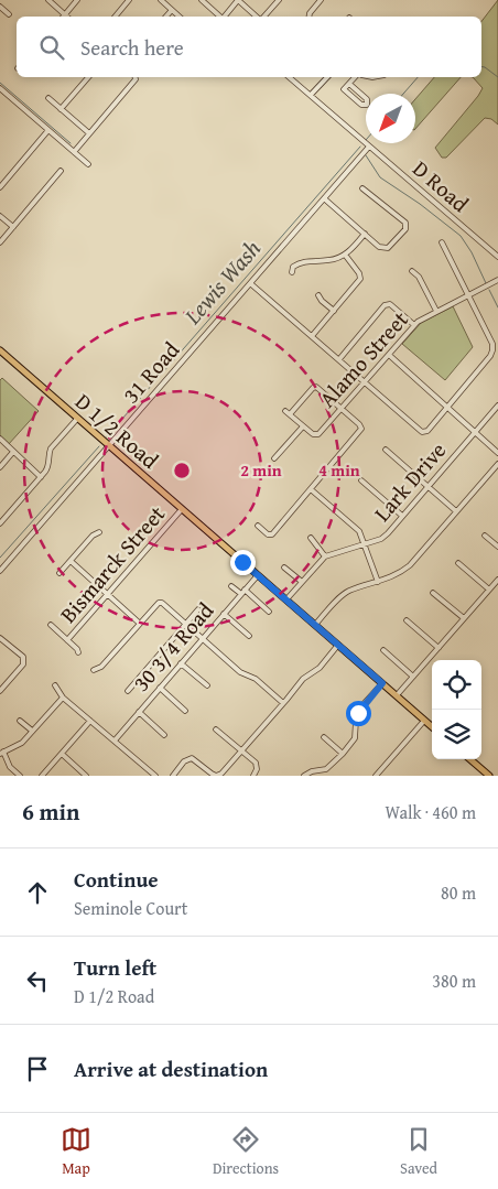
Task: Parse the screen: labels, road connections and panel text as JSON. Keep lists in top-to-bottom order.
{
  "streets": {
    "main road": ["D 1/2 Road"],
    "street": [
      "D Road",
      "Alamo Street",
      "31 Road",
      "Lark Drive",
      "Bismarck Street",
      "30 3/4 Road"
    ]
  },
  "crossings": [
    ["D Road", "31 Road"],
    ["31 Road", "D 1/2 Road"],
    ["D 1/2 Road", "Bismarck Street"],
    ["D 1/2 Road", "30 3/4 Road"]
  ],
  "water": ["Lewis Wash"],
  "north": "bottom left",
  "page": {
    "search": "Search here",
    "heading": ["6 min", "Walk · 460 m"],
    "list": [
      ["Continue", "Seminole Court", "80 m"],
      ["Turn left", "D 1/2 Road", "380 m"],
      "Arrive at destination"
    ],
    "nav": ["Map", "Directions", "Saved"]
  },
  "rings": ["2 min", "4 min"]
}
